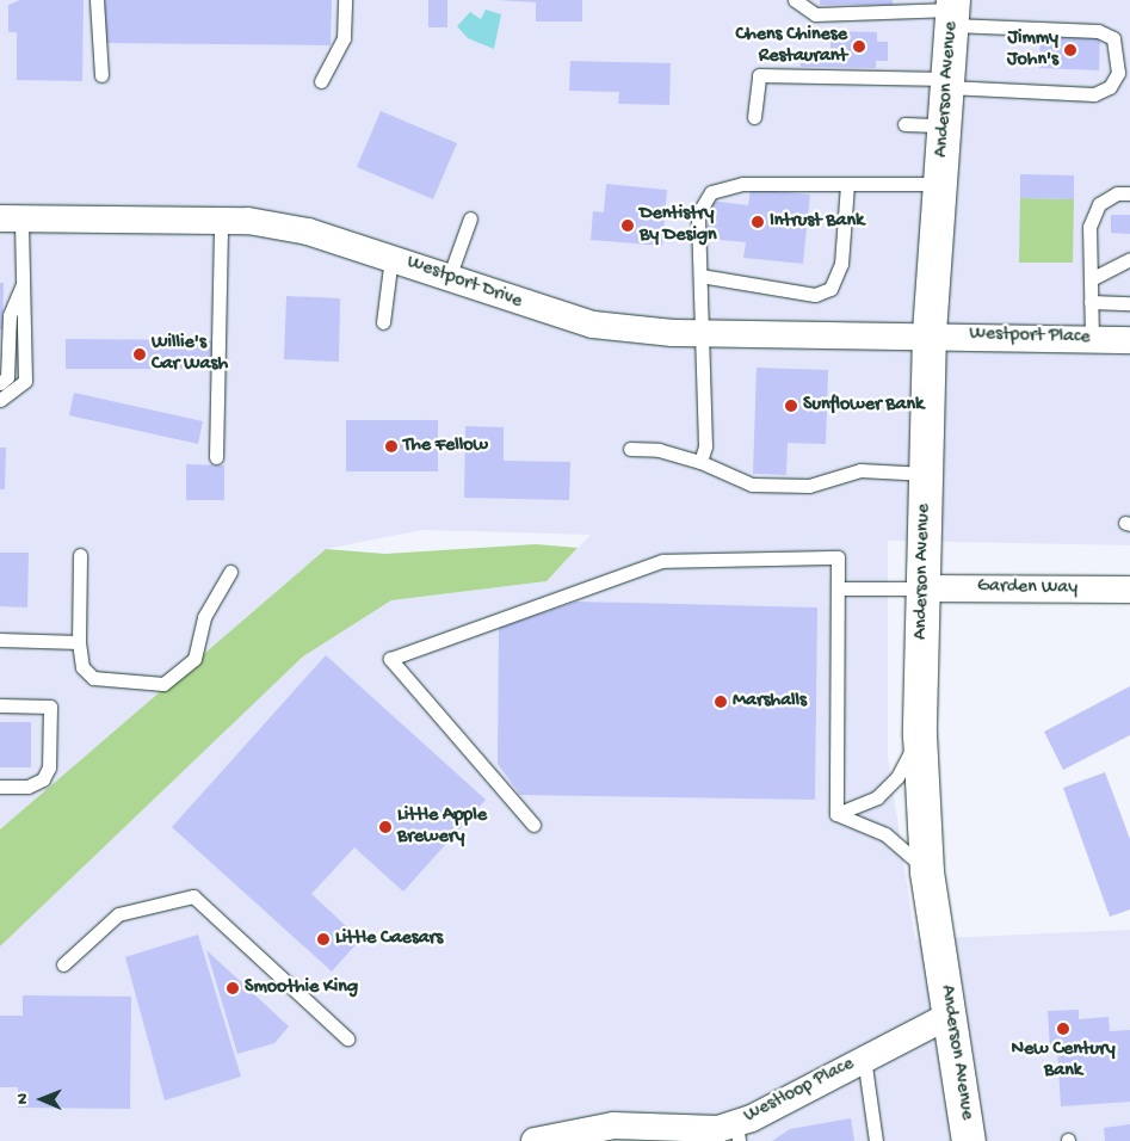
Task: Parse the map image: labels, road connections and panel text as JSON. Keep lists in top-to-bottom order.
{
  "streets": {
    "main road": ["Anderson Avenue"],
    "street": [
      "Westport Drive",
      "Westport Place",
      "Garden Way",
      "Westloop Place"
    ]
  },
  "crossings": [
    ["Anderson Avenue", "Westport Drive"],
    ["Anderson Avenue", "Westport Place"],
    ["Anderson Avenue", "Garden Way"],
    ["Anderson Avenue", "Westloop Place"],
    ["Westport Drive", "Westport Place"]
  ],
  "places": [
    "Chens Chinese Restaurant",
    "Jimmy John's",
    "Intrust Bank",
    "Dentistry By Design",
    "Willie's Car Wash",
    "Sunflower Bank",
    "The Fellow",
    "Marshalls",
    "Little Apple Brewery",
    "Little Caesars",
    "Smoothie King",
    "New Century Bank"
  ],
  "north": "left"
}
